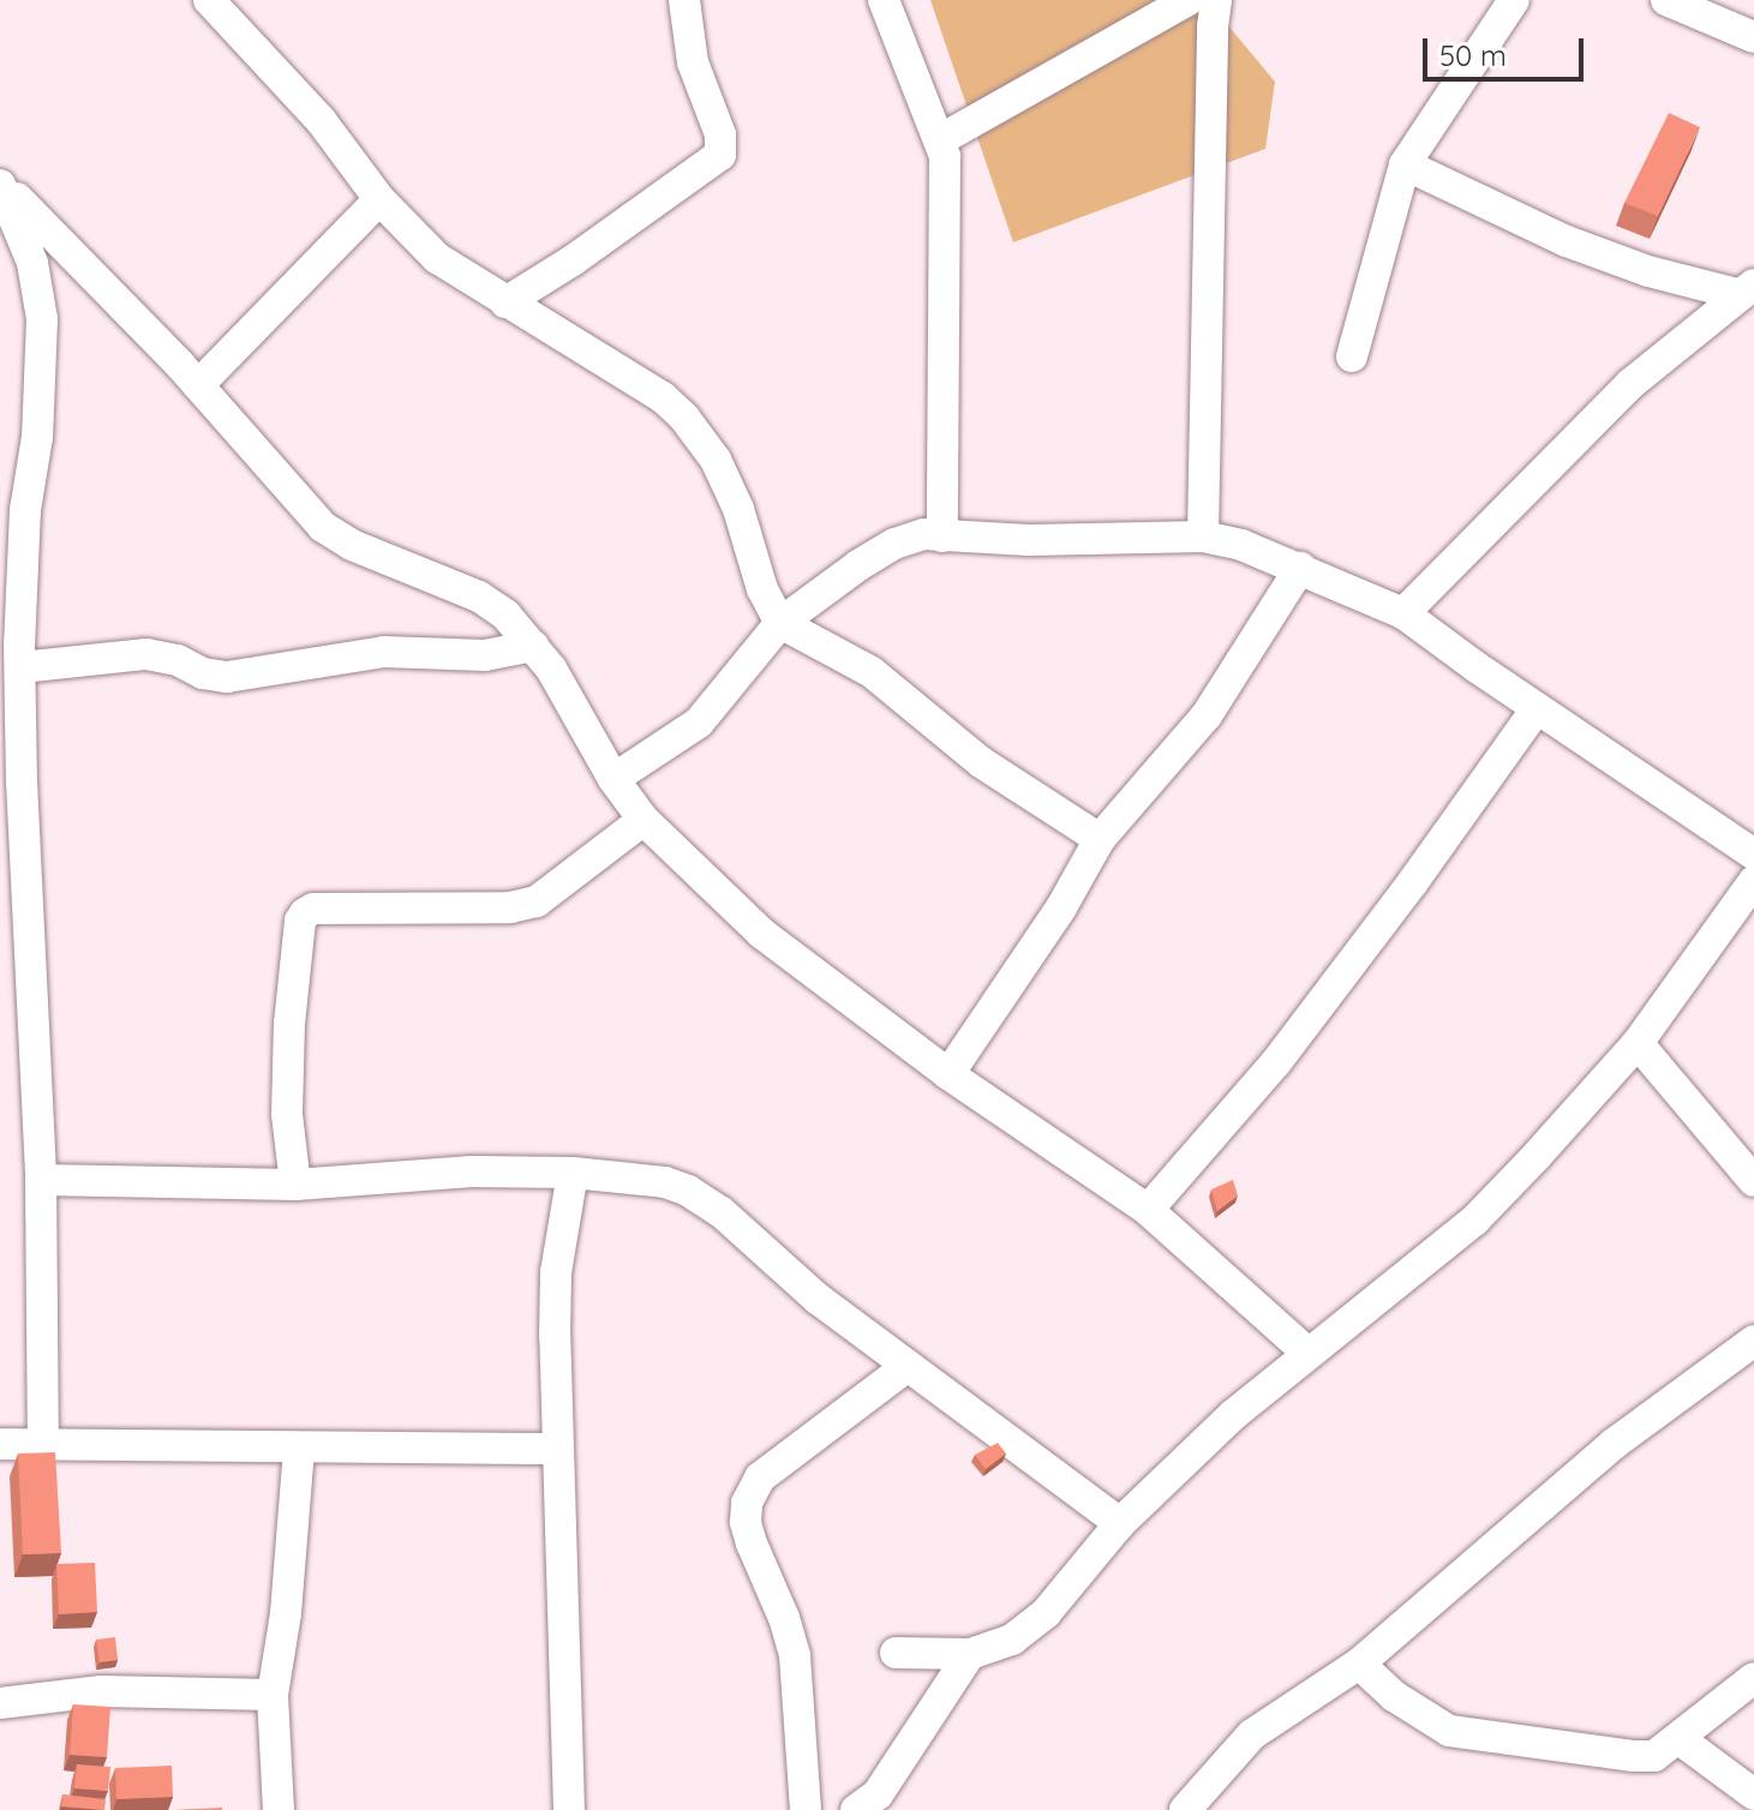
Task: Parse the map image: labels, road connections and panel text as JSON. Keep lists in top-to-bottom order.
{
  "scale_bar": "50 m"
}
